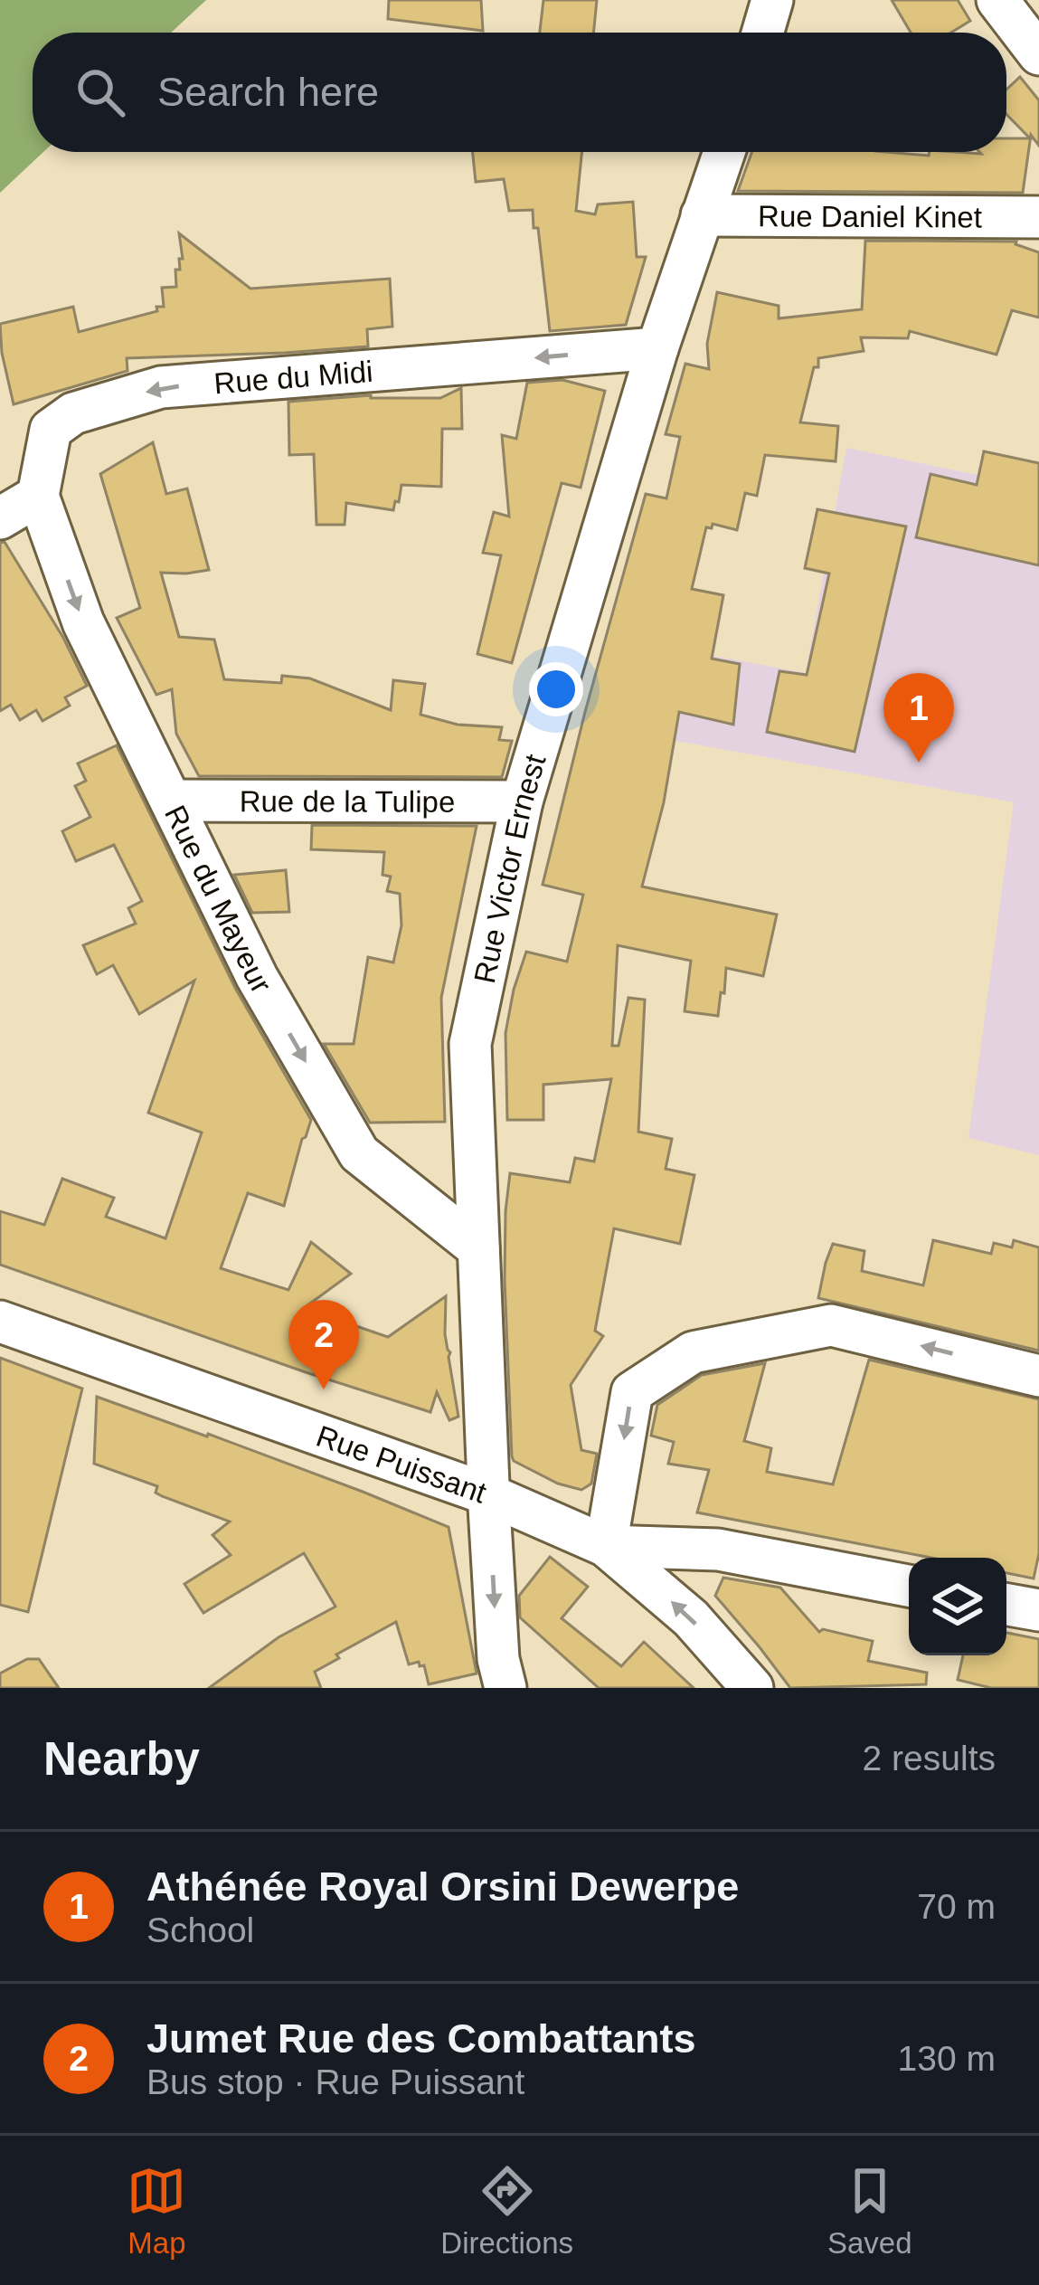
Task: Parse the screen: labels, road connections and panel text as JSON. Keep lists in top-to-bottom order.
{
  "streets": {
    "street": [
      "Rue Daniel Kinet",
      "Rue du Midi",
      "Rue de la Tulipe",
      "Rue Victor Ernest",
      "Rue du Mayeur",
      "Rue Puissant"
    ]
  },
  "crossings": [
    ["Rue Daniel Kinet", "Rue Victor Ernest"],
    ["Rue du Midi", "Rue Victor Ernest"],
    ["Rue du Midi", "Rue du Mayeur"],
    ["Rue de la Tulipe", "Rue Victor Ernest"],
    ["Rue de la Tulipe", "Rue du Mayeur"],
    ["Rue Victor Ernest", "Rue du Mayeur"],
    ["Rue Victor Ernest", "Rue Puissant"]
  ],
  "one_way": ["Rue du Midi", "Rue du Mayeur"],
  "page": {
    "search": "Search here",
    "pins": ["1", "2"],
    "heading": ["Nearby", "2 results"],
    "list": [
      {
        "mark": "1",
        "name": "Athénée Royal Orsini Dewerpe",
        "note": "School",
        "value": "70 m"
      },
      {
        "mark": "2",
        "name": "Jumet Rue des Combattants",
        "note": "Bus stop · Rue Puissant",
        "value": "130 m"
      }
    ],
    "nav": ["Map", "Directions", "Saved"]
  }
}
